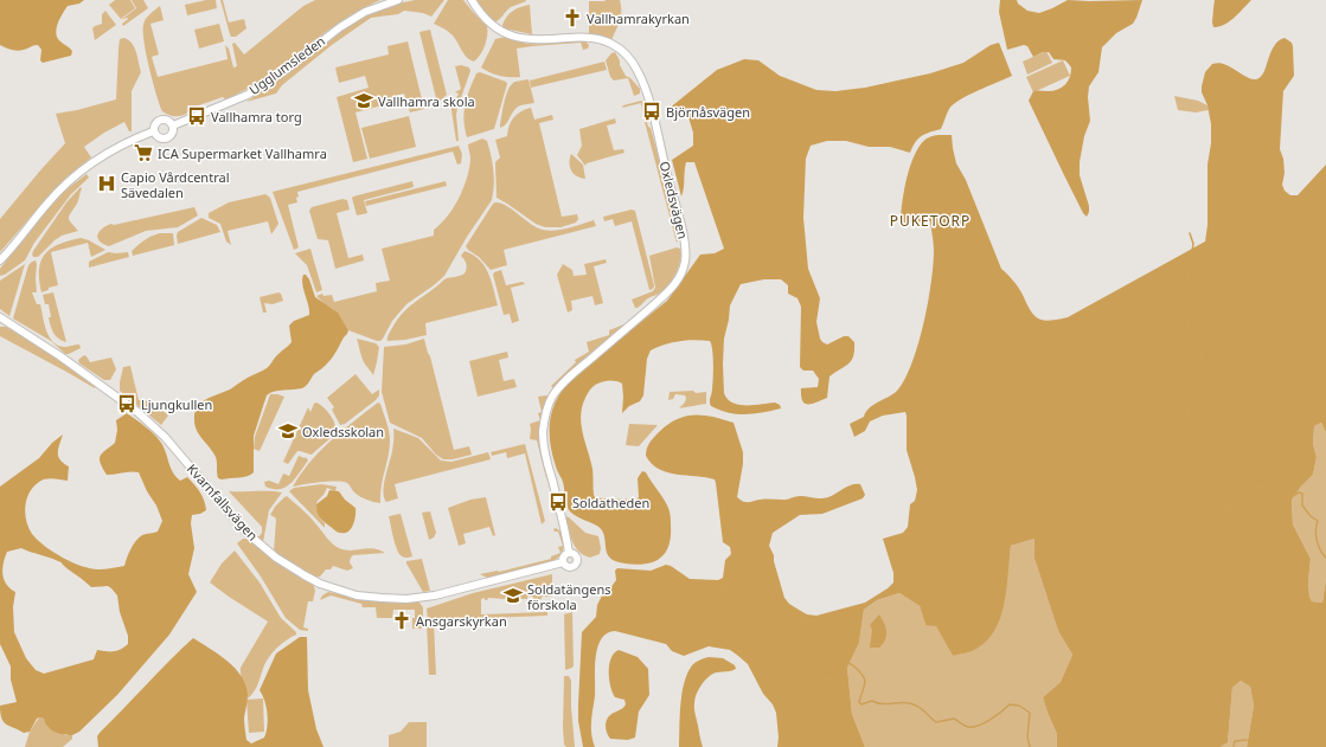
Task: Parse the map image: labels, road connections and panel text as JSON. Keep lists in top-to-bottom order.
{
  "streets": {
    "street": ["Ugglumsleden", "Oxledsvägen", "Kvarnfallsvägen"]
  },
  "crossings": [
    ["Oxledsvägen", "Kvarnfallsvägen"]
  ],
  "districts": ["PUKETORP"],
  "places": {
    "church": ["Vallhamrakyrkan", "Ansgarskyrkan"],
    "school or university": ["Vallhamra skola", "Oxledsskolan", "Soldatängens förskola"],
    "bus stop": [
      "Björnåsvägen",
      "Vallhamra torg",
      "Ljungkullen",
      "Soldatheden"
    ],
    "supermarket": ["ICA Supermarket Vallhamra"],
    "hospital": ["Capio Vårdcentral Sävedalen"]
  }
}
